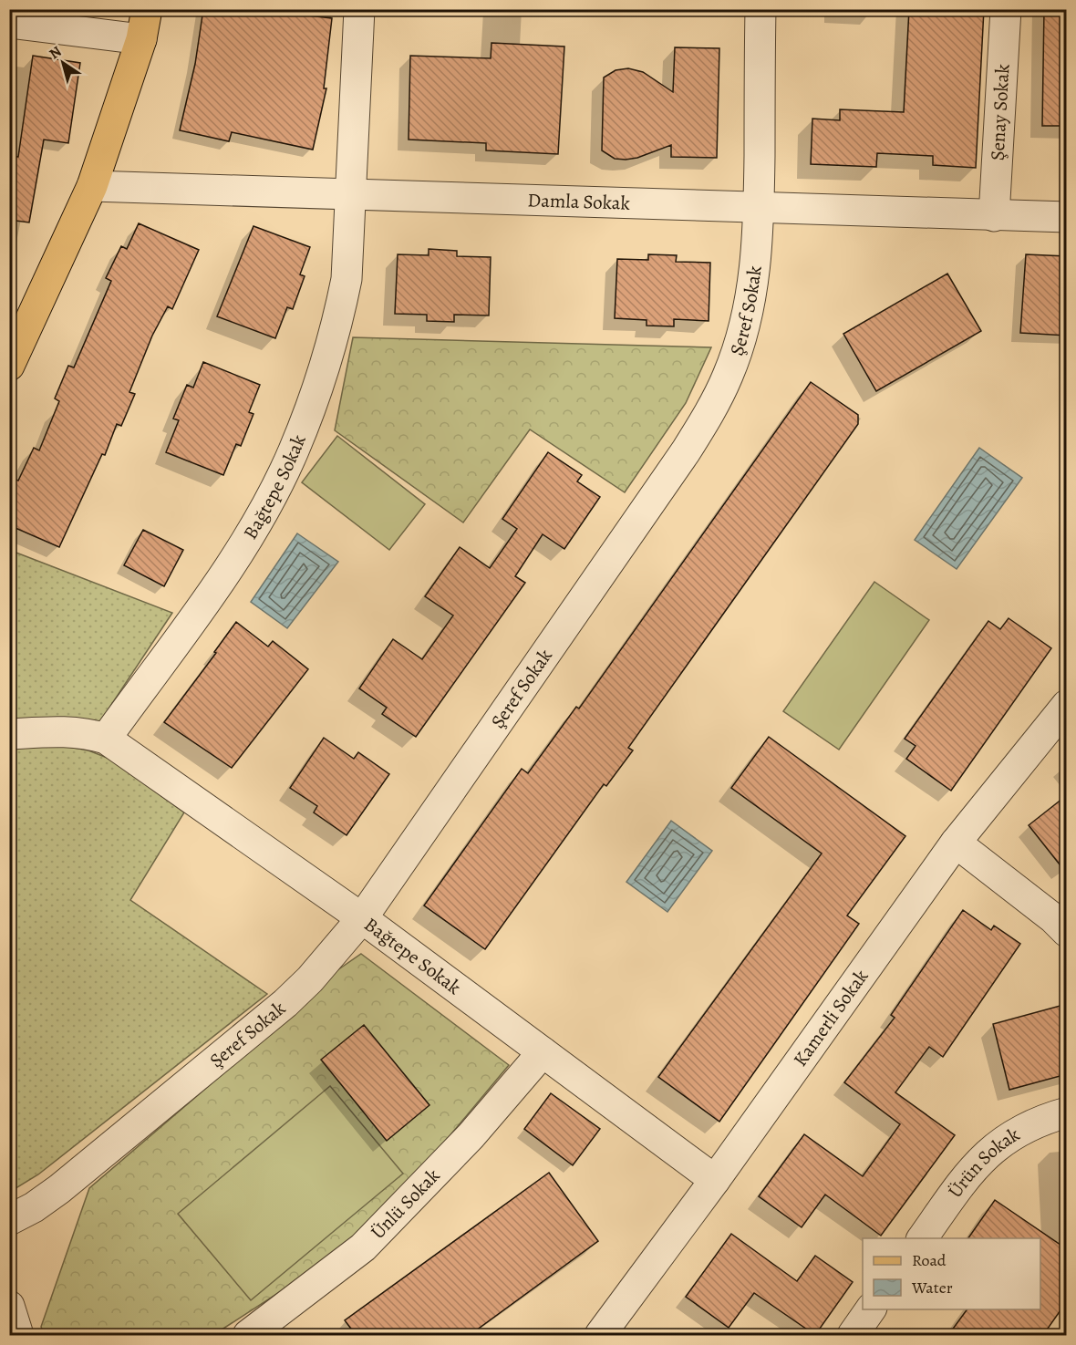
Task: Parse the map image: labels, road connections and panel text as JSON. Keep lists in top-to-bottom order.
{
  "streets": {
    "street": [
      "Şenay Sokak",
      "Damla Sokak",
      "Şeref Sokak",
      "Bağtepe Sokak",
      "Kamerli Sokak",
      "Ürün Sokak",
      "Ünlü Sokak"
    ]
  },
  "crossings": [
    ["Şenay Sokak", "Damla Sokak"],
    ["Damla Sokak", "Şeref Sokak"],
    ["Damla Sokak", "Bağtepe Sokak"],
    ["Şeref Sokak", "Bağtepe Sokak"],
    ["Bağtepe Sokak", "Kamerli Sokak"],
    ["Bağtepe Sokak", "Ünlü Sokak"]
  ],
  "legend": ["Road", "Water"],
  "north": "top left"
}
